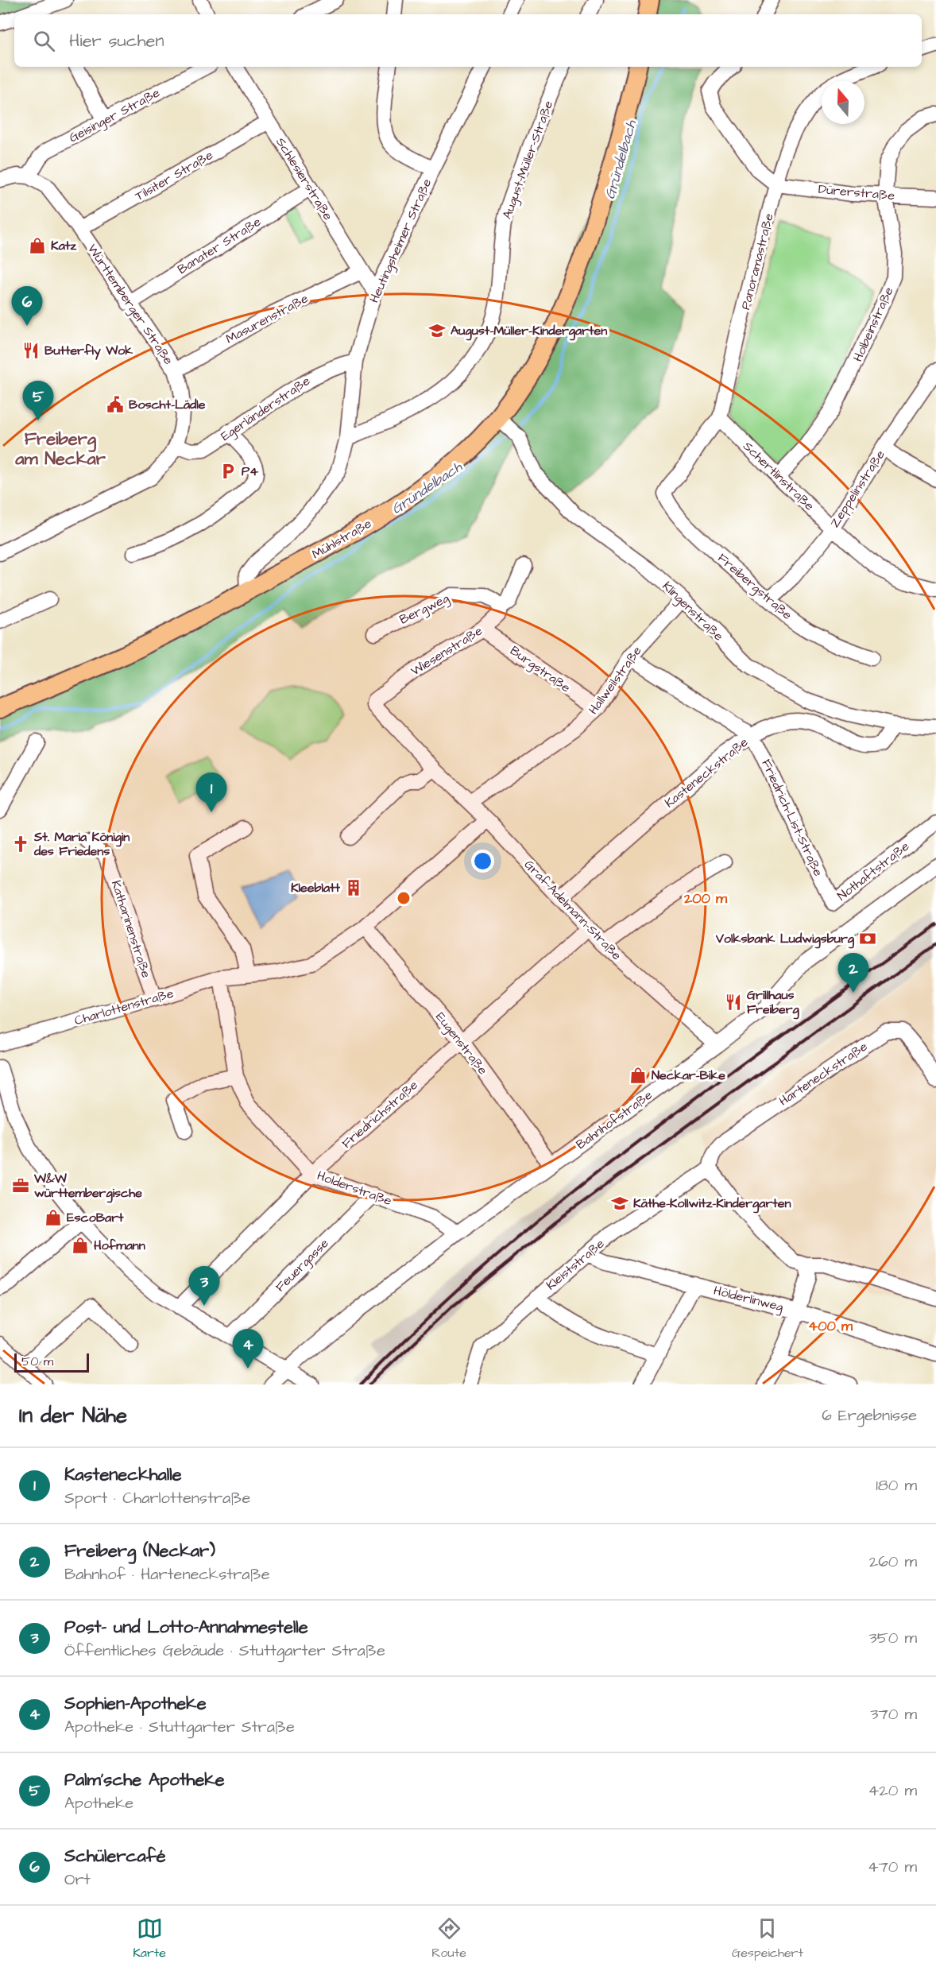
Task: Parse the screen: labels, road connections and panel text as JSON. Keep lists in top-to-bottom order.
{
  "streets": {
    "main road": ["Mühlstraße"],
    "street": [
      "Geisinger Straße",
      "August-Müller-Straße",
      "Tilsiter Straße",
      "Schlesierstraße",
      "Dürerstraße",
      "Heutingsheimer Straße",
      "Banater Straße",
      "Panoramastraße",
      "Württemberger Straße",
      "Masurenstraße",
      "Holbeinstraße",
      "Egerländerstraße",
      "Schertlinstraße",
      "Zeppelinstraße",
      "Freibergstraße",
      "Bergweg",
      "Klingenstraße",
      "Wiesenstraße",
      "Burgstraße",
      "Hallweilstraße",
      "Kasteneckstraße",
      "Friedrich-List-Straße",
      "Nothaftstraße",
      "Graf-Adelmann-Straße",
      "Katharinenstraße",
      "Charlottenstraße",
      "Eugenstraße",
      "Harteneckstraße",
      "Friedrichstraße",
      "Bahnhofstraße",
      "Holderstraße",
      "Kleiststraße",
      "Feuergasse",
      "Hölderlinweg"
    ]
  },
  "crossings": [
    ["Geisinger Straße", "Württemberger Straße"],
    ["August-Müller-Straße", "Heutingsheimer Straße"],
    ["Tilsiter Straße", "Schlesierstraße"],
    ["Tilsiter Straße", "Württemberger Straße"],
    ["Schlesierstraße", "Heutingsheimer Straße"],
    ["Schlesierstraße", "Banater Straße"],
    ["Schlesierstraße", "Masurenstraße"],
    ["Dürerstraße", "Panoramastraße"],
    ["Dürerstraße", "Holbeinstraße"],
    ["Heutingsheimer Straße", "Egerländerstraße"],
    ["Heutingsheimer Straße", "Mühlstraße"],
    ["Banater Straße", "Württemberger Straße"],
    ["Panoramastraße", "Schertlinstraße"],
    ["Panoramastraße", "Freibergstraße"],
    ["Württemberger Straße", "Masurenstraße"],
    ["Württemberger Straße", "Egerländerstraße"],
    ["Holbeinstraße", "Schertlinstraße"],
    ["Schertlinstraße", "Zeppelinstraße"],
    ["Zeppelinstraße", "Freibergstraße"],
    ["Mühlstraße", "Klingenstraße"],
    ["Bergweg", "Wiesenstraße"],
    ["Klingenstraße", "Hallweilstraße"],
    ["Klingenstraße", "Kasteneckstraße"],
    ["Wiesenstraße", "Burgstraße"],
    ["Wiesenstraße", "Graf-Adelmann-Straße"],
    ["Burgstraße", "Hallweilstraße"],
    ["Hallweilstraße", "Graf-Adelmann-Straße"],
    ["Kasteneckstraße", "Friedrich-List-Straße"],
    ["Kasteneckstraße", "Graf-Adelmann-Straße"],
    ["Friedrich-List-Straße", "Nothaftstraße"],
    ["Graf-Adelmann-Straße", "Charlottenstraße"],
    ["Graf-Adelmann-Straße", "Friedrichstraße"],
    ["Graf-Adelmann-Straße", "Bahnhofstraße"],
    ["Katharinenstraße", "Charlottenstraße"],
    ["Charlottenstraße", "Eugenstraße"],
    ["Charlottenstraße", "Holderstraße"],
    ["Eugenstraße", "Friedrichstraße"],
    ["Eugenstraße", "Bahnhofstraße"],
    ["Harteneckstraße", "Kleiststraße"],
    ["Friedrichstraße", "Holderstraße"],
    ["Bahnhofstraße", "Holderstraße"],
    ["Holderstraße", "Feuergasse"],
    ["Kleiststraße", "Hölderlinweg"]
  ],
  "districts": ["Freiberg am Neckar"],
  "water": ["Gründelbach"],
  "places": {
    "shop": [
      "Katz",
      "Neckar-Bike",
      "EscoBart",
      "Hofmann"
    ],
    "school or university": ["August-Müller-Kindergarten", "Käthe-Kollwitz-Kindergarten"],
    "restaurant": ["Butterfly Wok", "Grillhaus Freiberg"],
    "public building": ["Boscht-Lädle"],
    "parking": ["P4"],
    "church": ["St. Maria Königin des Friedens"],
    "building": ["Kleeblatt"],
    "bank": ["Volksbank Ludwigsburg"],
    "office": ["W&W württembergische"]
  },
  "scale_bar": "50 m",
  "north": "top",
  "page": {
    "search": "Hier suchen",
    "pins": [
      "6",
      "5",
      "1",
      "2",
      "3",
      "4"
    ],
    "scale": "50 m",
    "heading": ["In der Nähe", "6 Ergebnisse"],
    "list": [
      {
        "mark": "1",
        "name": "Kasteneckhalle",
        "note": "Sport · Charlottenstraße",
        "value": "180 m"
      },
      {
        "mark": "2",
        "name": "Freiberg (Neckar)",
        "note": "Bahnhof · Harteneckstraße",
        "value": "260 m"
      },
      {
        "mark": "3",
        "name": "Post- und Lotto-Annahmestelle",
        "note": "Öffentliches Gebäude · Stuttgarter Straße",
        "value": "350 m"
      },
      {
        "mark": "4",
        "name": "Sophien-Apotheke",
        "note": "Apotheke · Stuttgarter Straße",
        "value": "370 m"
      },
      {
        "mark": "5",
        "name": "Palm'sche Apotheke",
        "note": "Apotheke",
        "value": "420 m"
      },
      {
        "mark": "6",
        "name": "Schülercafé",
        "note": "Ort",
        "value": "470 m"
      }
    ],
    "nav": ["Karte", "Route", "Gespeichert"]
  },
  "rings": ["200 m", "400 m"]
}
